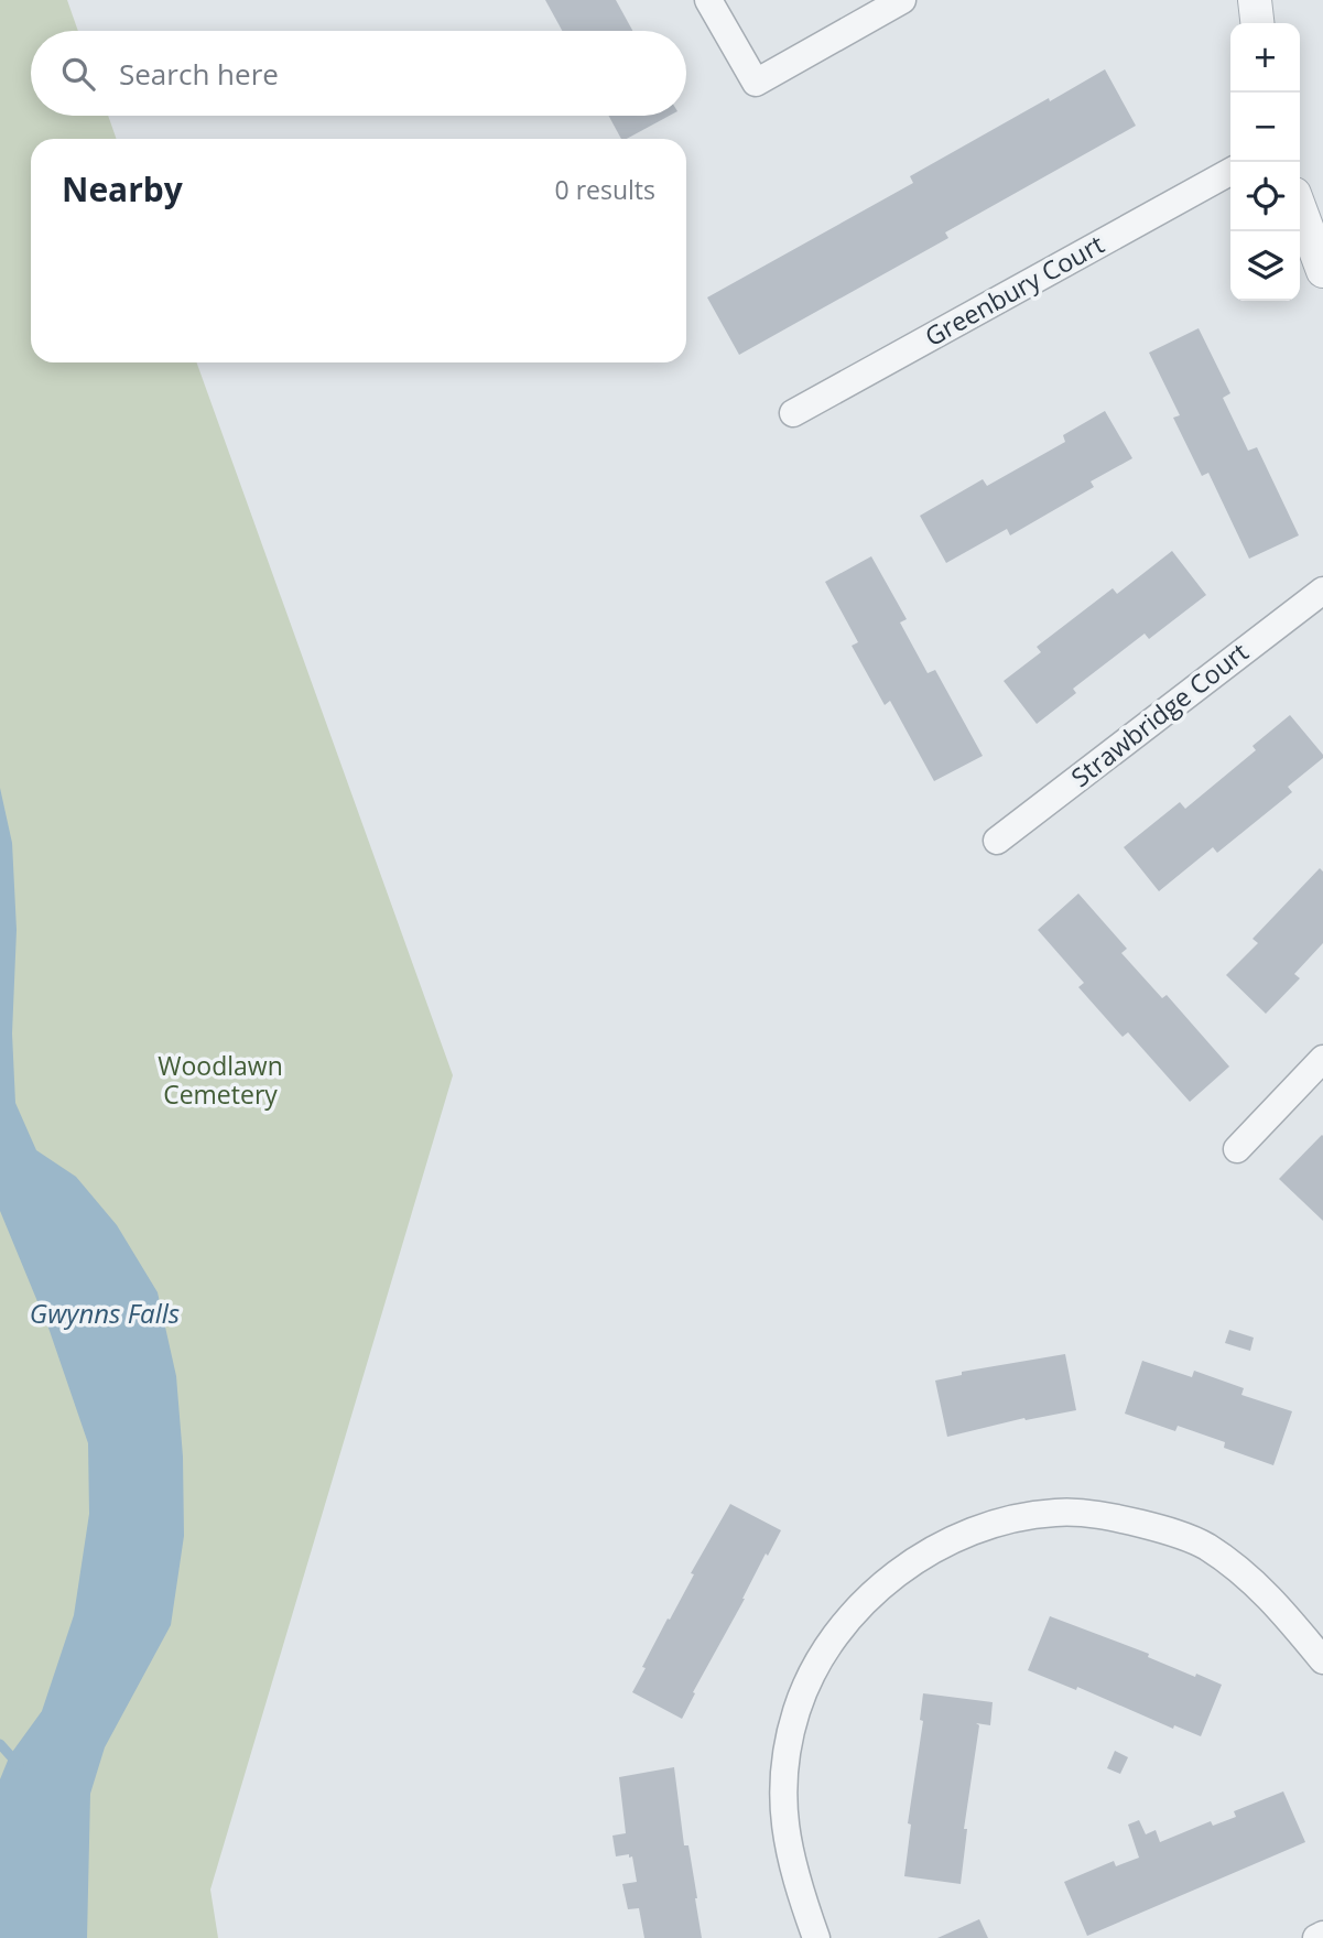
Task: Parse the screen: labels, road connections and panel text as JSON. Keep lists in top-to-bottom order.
{
  "streets": {
    "street": ["Greenbury Court", "Strawbridge Court"]
  },
  "water": ["Gwynns Falls"],
  "parks": ["Woodlawn Cemetery"],
  "page": {
    "map_buttons": ["+", "−"],
    "search": "Search here",
    "heading": ["Nearby", "0 results"]
  }
}
